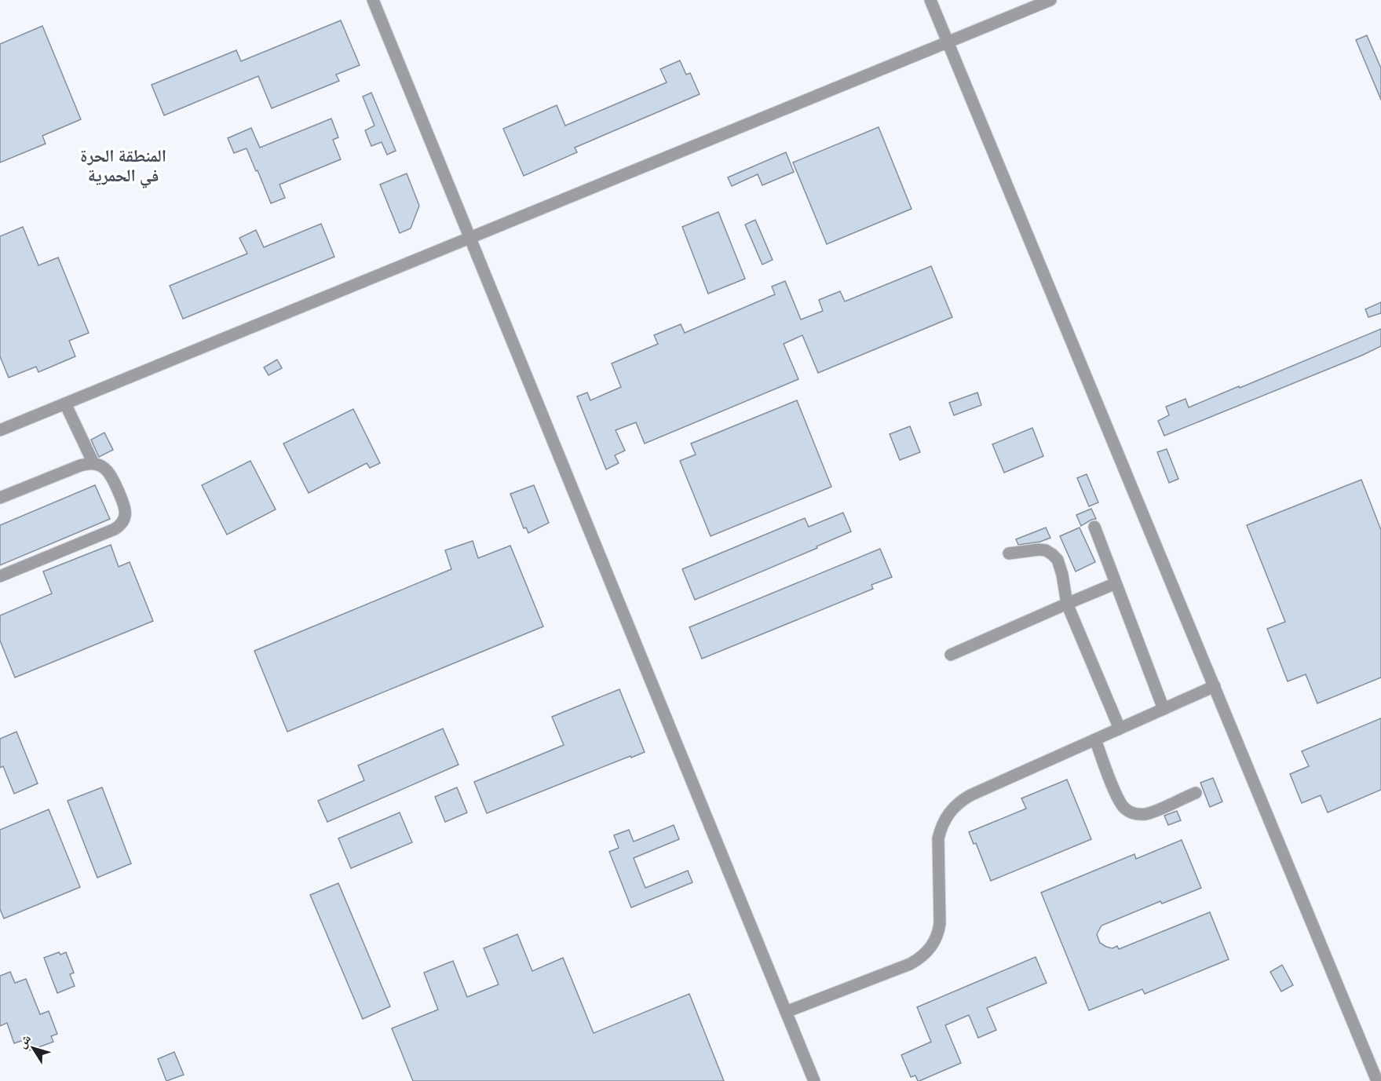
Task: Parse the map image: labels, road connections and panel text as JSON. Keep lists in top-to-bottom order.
{
  "districts": ["المنطقة الحرة في الحمرية"],
  "north": "top left"
}
